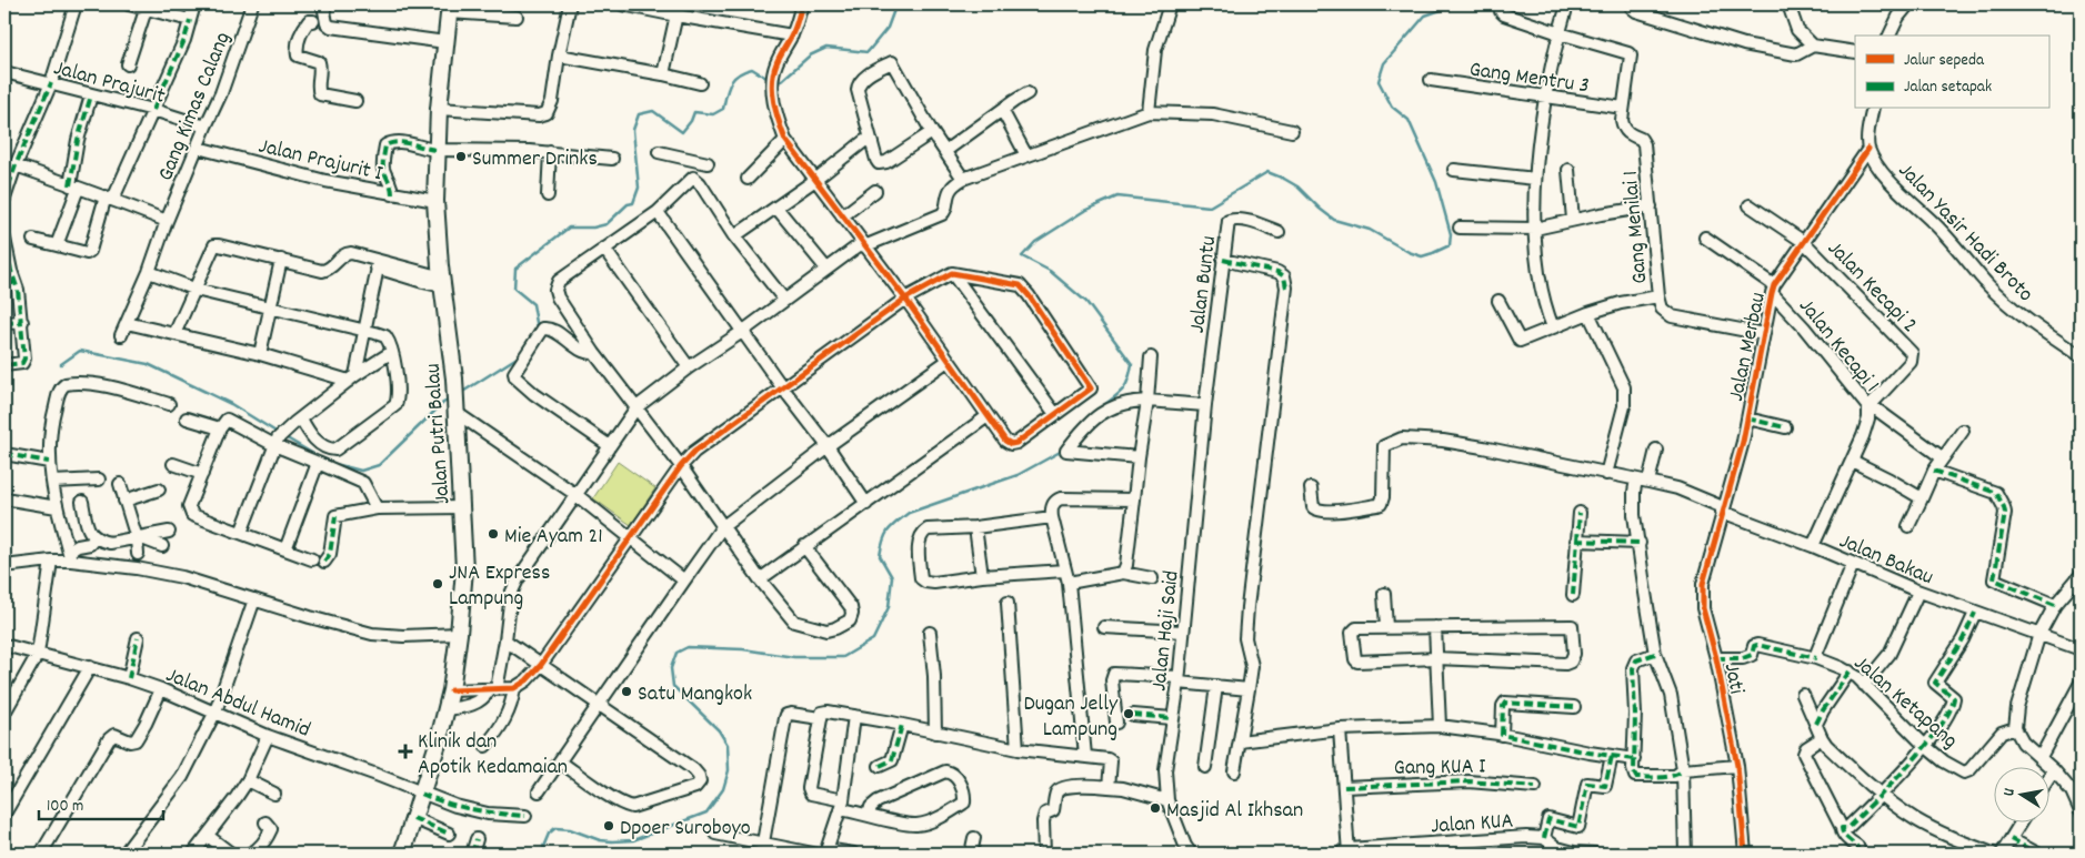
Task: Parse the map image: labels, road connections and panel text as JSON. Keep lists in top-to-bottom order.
{
  "streets": {
    "main road": ["Jalan Putri Balau"],
    "street": [
      "Gang Mentru 3",
      "Jalan Prajurit",
      "Gang Kimas Calang",
      "Jalan Prajurit I",
      "Gang Menilai 1",
      "Jalan Yasir Hadi Broto",
      "Jalan Buntu",
      "Jalan Kecapi 2",
      "Jalan Kecapi 1",
      "Jalan Merbau",
      "Jalan Bakau",
      "Jalan Haji Said",
      "Jati",
      "Jalan Abdul Hamid",
      "Jalan Ketapang",
      "Gang KUA I",
      "Jalan KUA"
    ]
  },
  "crossings": [
    ["Gang Mentru 3", "Gang Menilai 1"],
    ["Jalan Prajurit", "Gang Kimas Calang"],
    ["Gang Kimas Calang", "Jalan Prajurit I"],
    ["Jalan Prajurit I", "Jalan Putri Balau"],
    ["Gang Menilai 1", "Jalan Merbau"],
    ["Jalan Yasir Hadi Broto", "Jalan Merbau"],
    ["Jalan Buntu", "Jalan Haji Said"],
    ["Jalan Kecapi 2", "Jalan Kecapi 1"],
    ["Jalan Kecapi 2", "Jalan Merbau"],
    ["Jalan Kecapi 1", "Jalan Merbau"],
    ["Jalan Kecapi 1", "Jalan Bakau"],
    ["Jalan Merbau", "Jalan Bakau"],
    ["Jalan Merbau", "Jati"],
    ["Jalan Putri Balau", "Jalan Abdul Hamid"],
    ["Jalan Bakau", "Jati"],
    ["Jati", "Jalan Ketapang"]
  ],
  "places": {
    "other": [
      "Summer Drinks",
      "Mie Ayam 21",
      "JNA Express Lampung",
      "Satu Mangkok",
      "Dugan Jelly Lampung",
      "Masjid Al Ikhsan",
      "Dpoer Suroboyo"
    ],
    "health": ["Klinik dan Apotik Kedamaian"]
  },
  "legend": ["Jalur sepeda", "Jalan setapak"],
  "scale_bar": "100 m",
  "north": "left"
}
